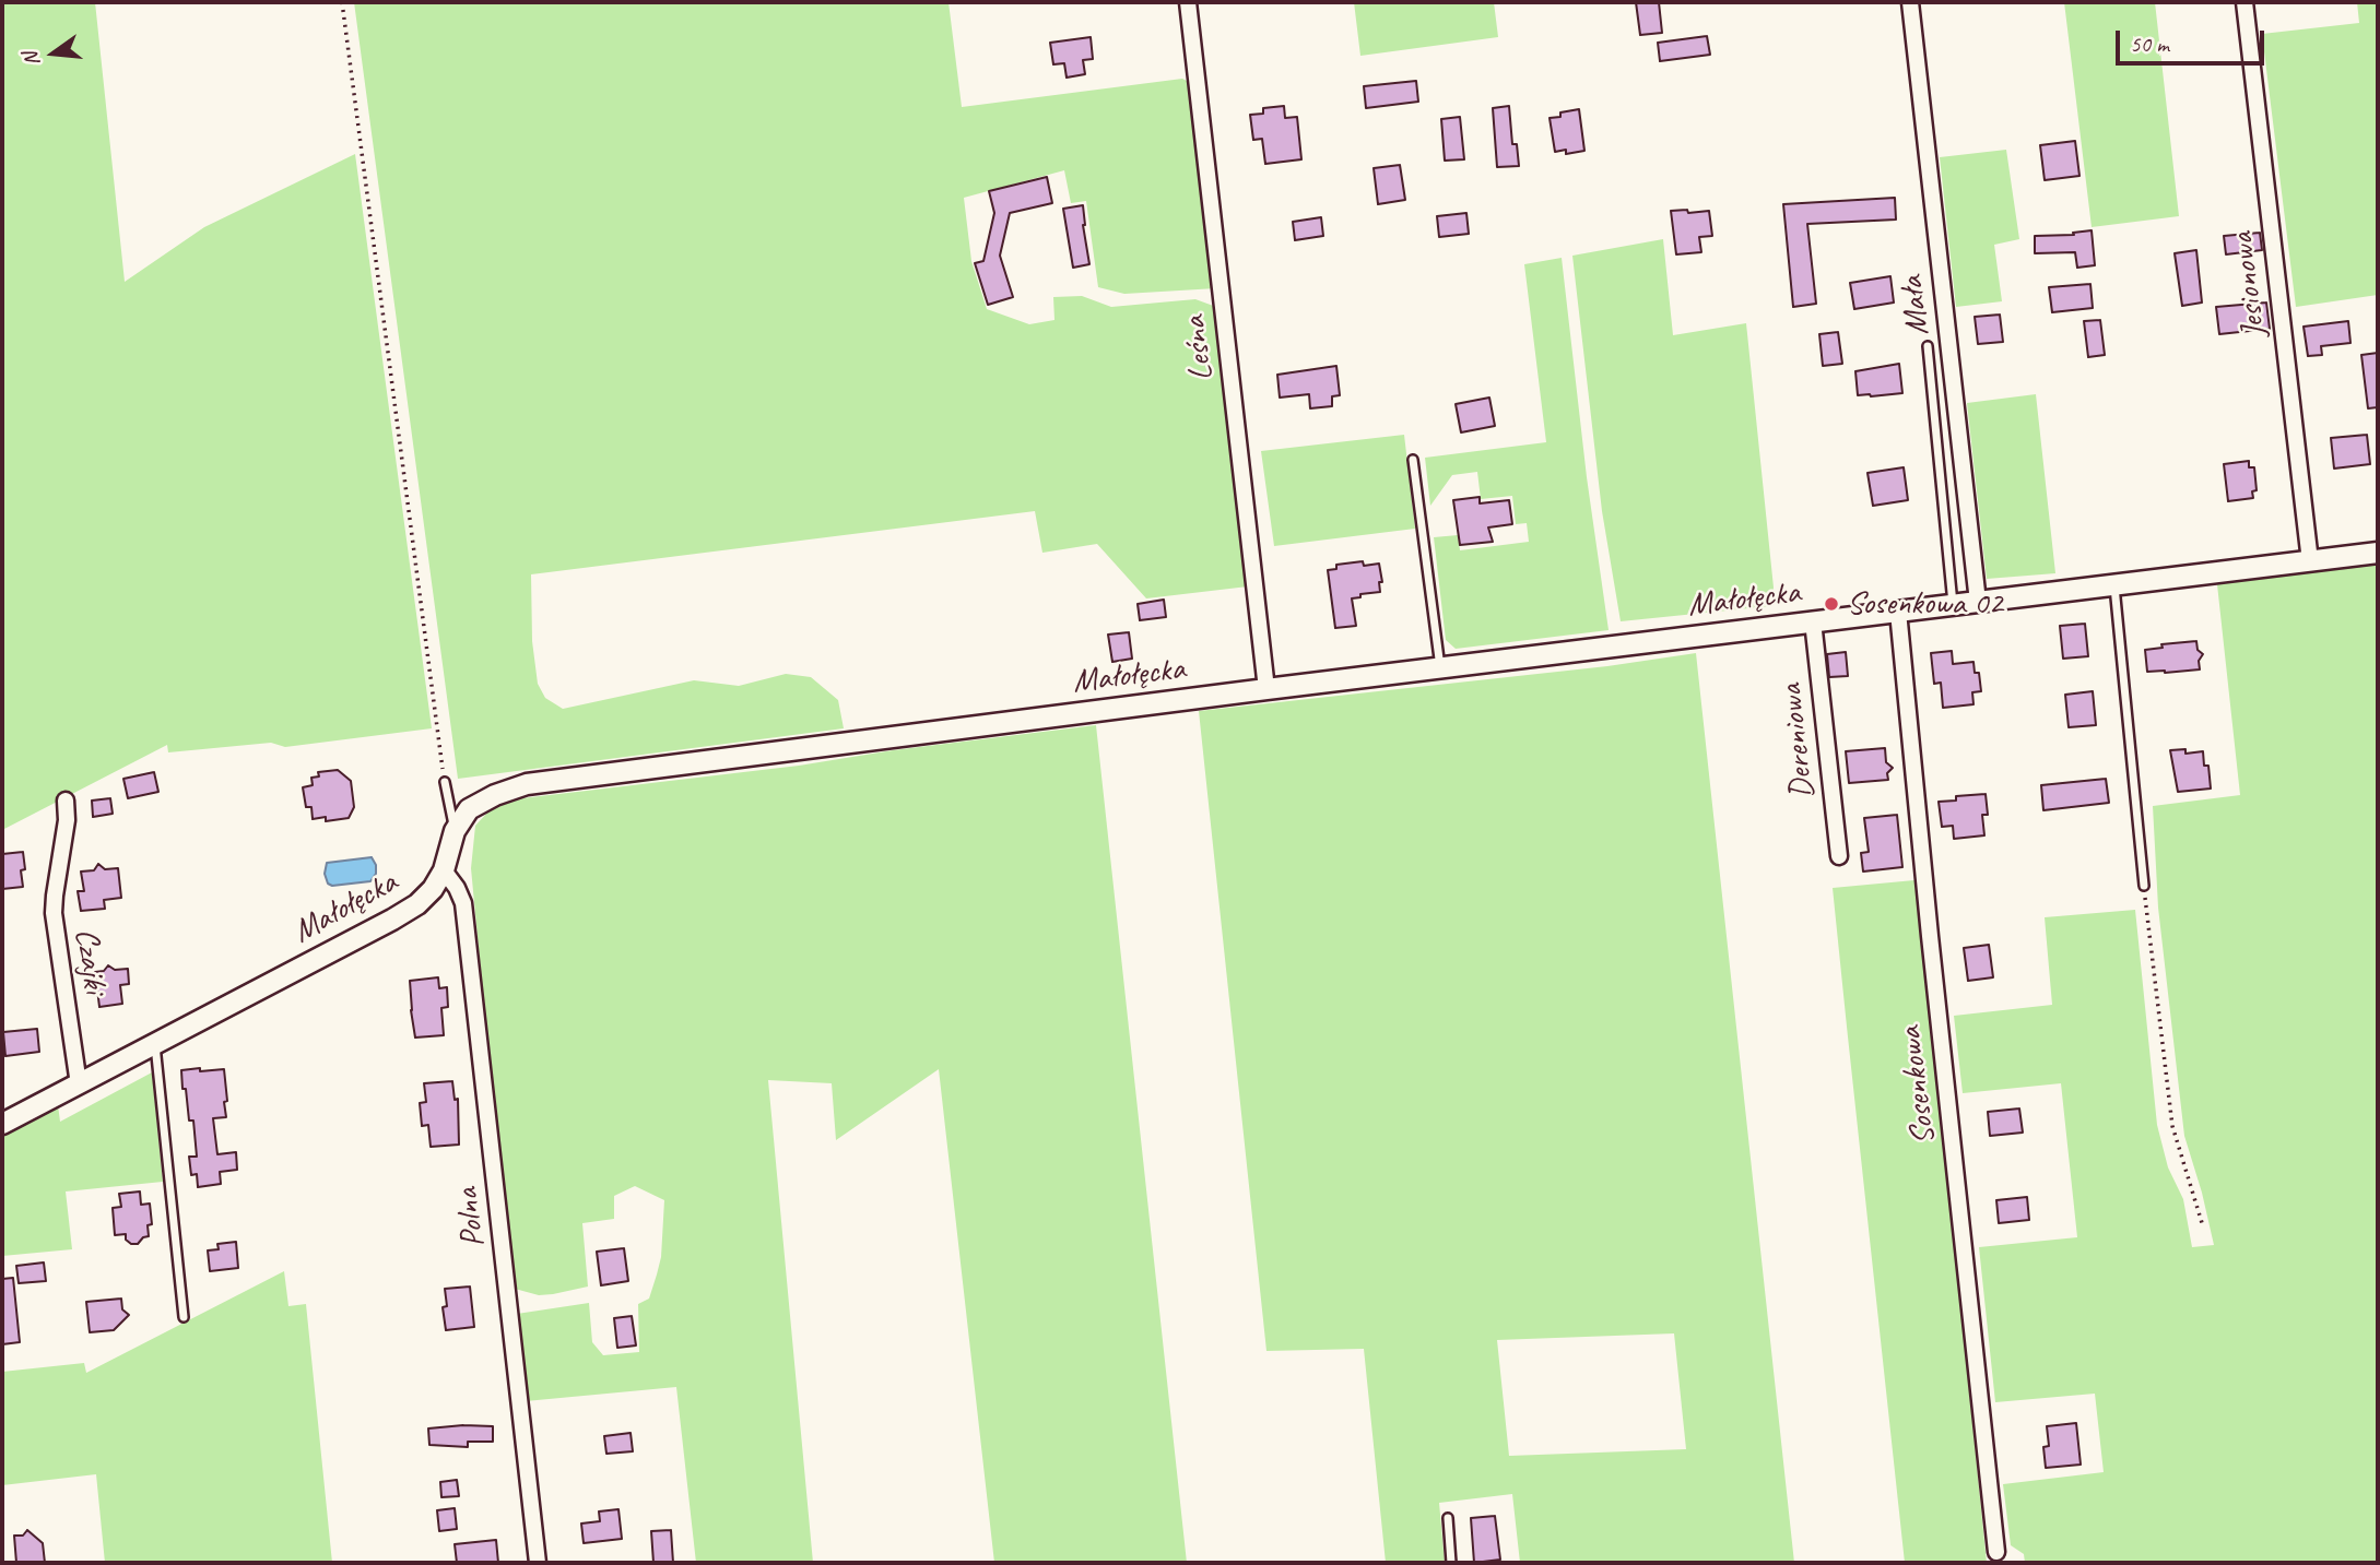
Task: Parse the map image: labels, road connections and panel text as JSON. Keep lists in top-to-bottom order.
{
  "streets": {
    "street": [
      "Jesionowa",
      "Mała",
      "Leśna",
      "Małołęcka",
      "Dereniowa",
      "Czajki",
      "Sosenkowa",
      "Polna"
    ]
  },
  "crossings": [
    ["Jesionowa", "Małołęcka"],
    ["Mała", "Małołęcka"],
    ["Leśna", "Małołęcka"],
    ["Małołęcka", "Dereniowa"],
    ["Małołęcka", "Czajki"],
    ["Małołęcka", "Sosenkowa"],
    ["Małołęcka", "Polna"]
  ],
  "places": ["Sosenkowa 02"],
  "scale_bar": "50 m",
  "north": "left"
}
